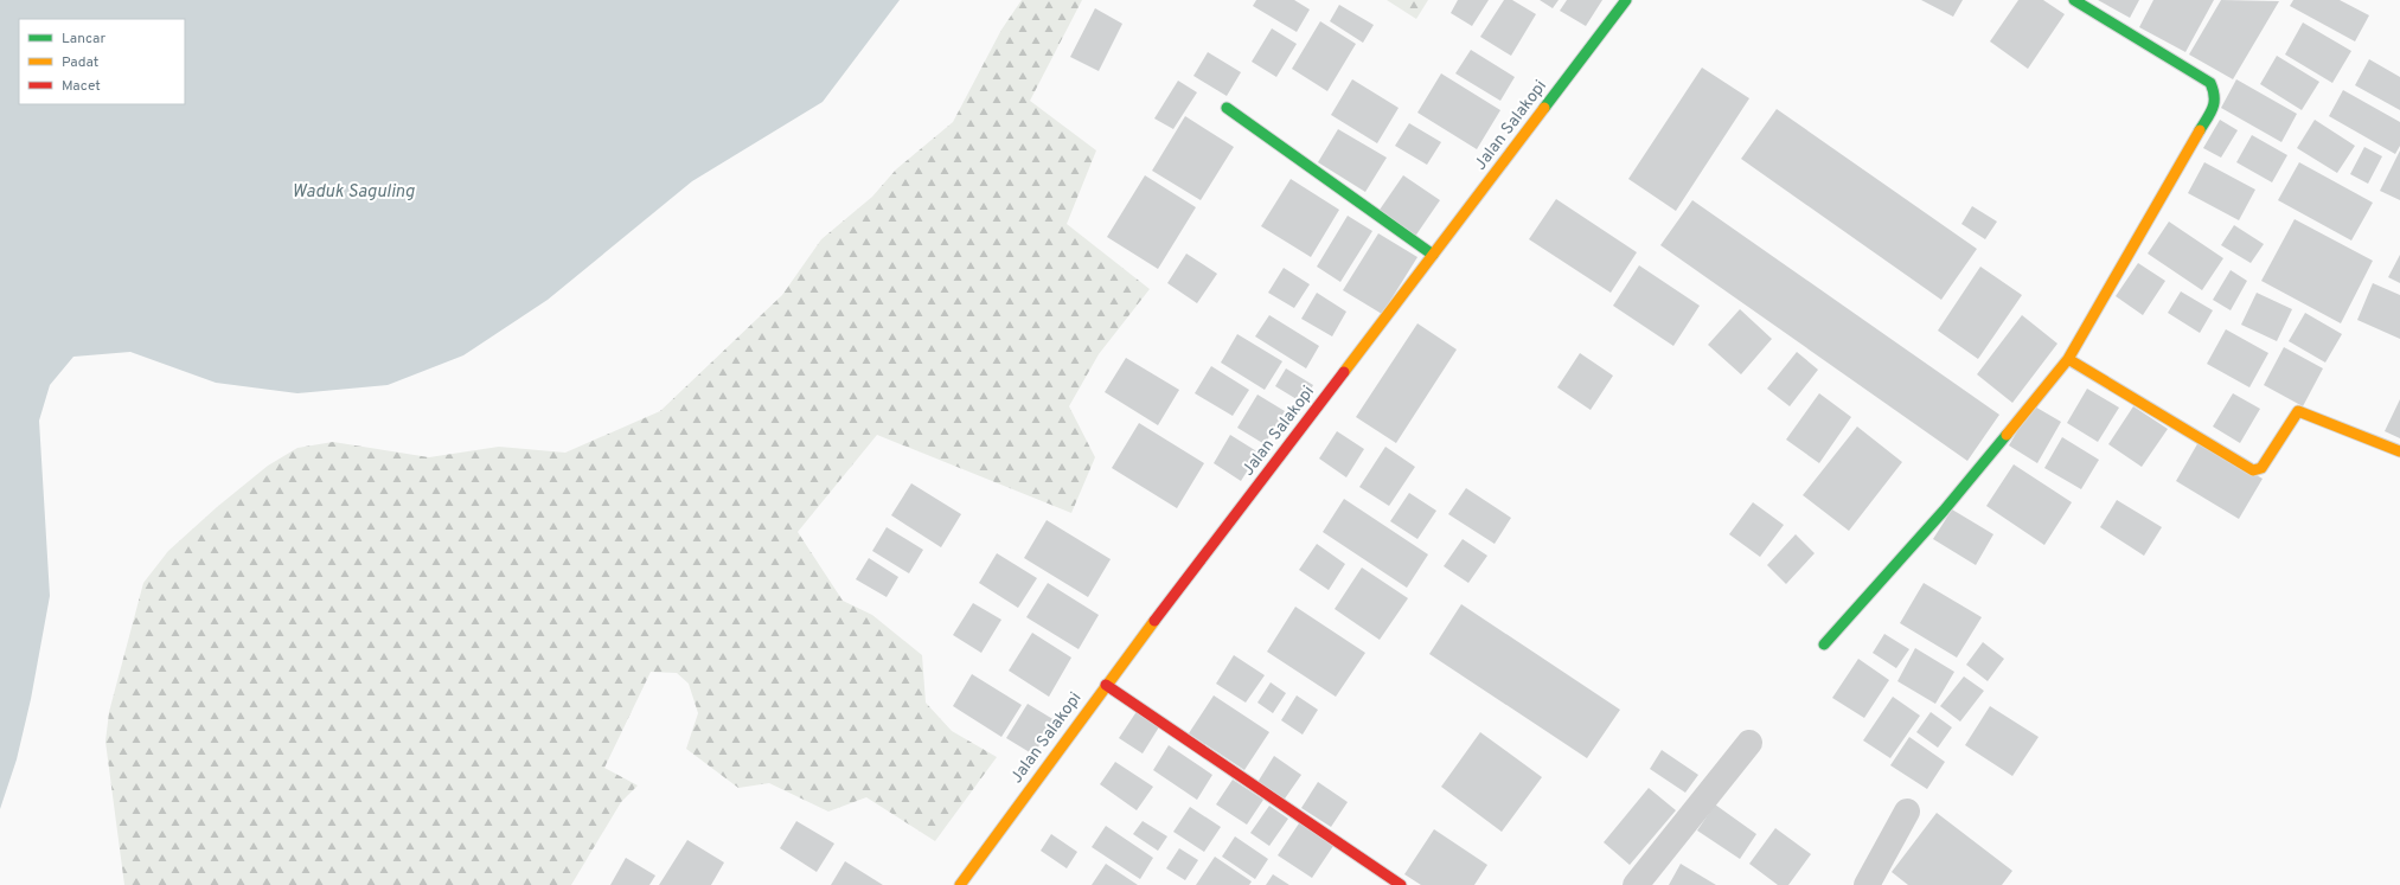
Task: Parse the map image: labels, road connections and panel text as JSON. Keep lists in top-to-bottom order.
{
  "streets": {
    "street": ["Jalan Salakopi"]
  },
  "water": ["Waduk Saguling"],
  "legend": ["Lancar", "Padat", "Macet"]
}
